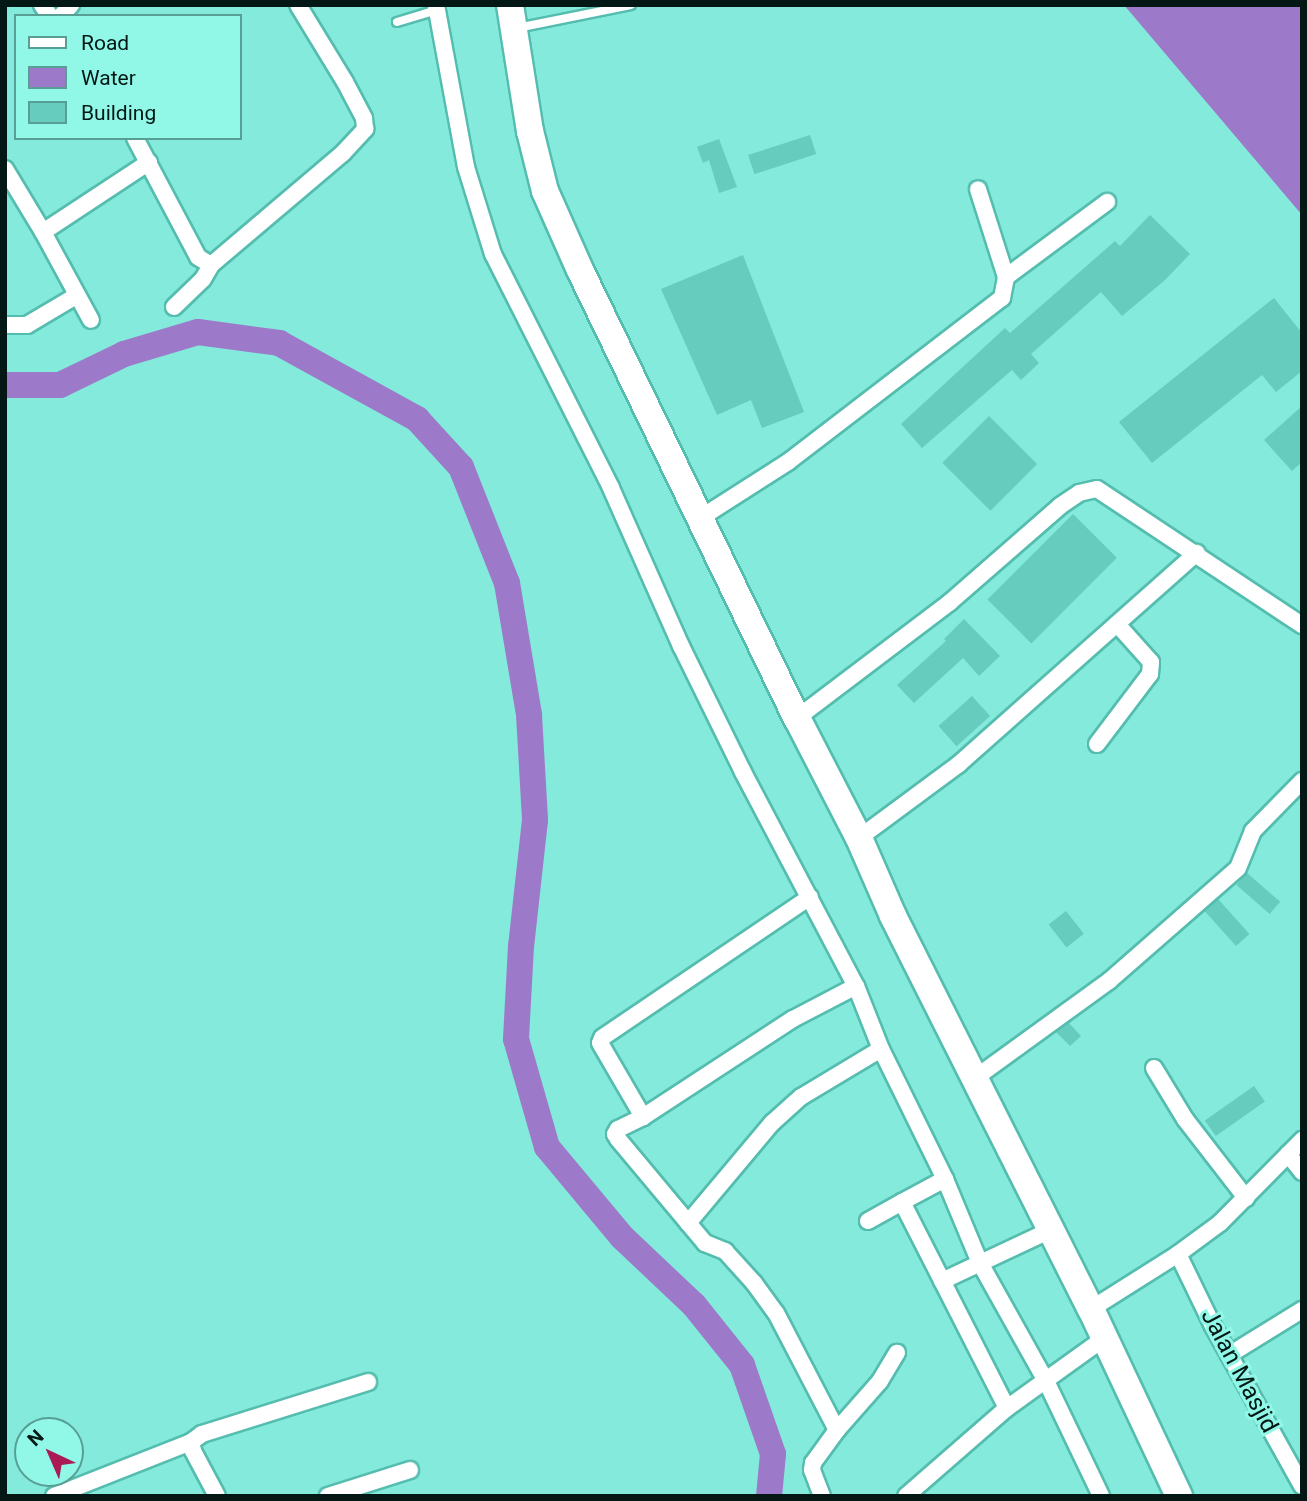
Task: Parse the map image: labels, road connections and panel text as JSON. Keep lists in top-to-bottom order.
{
  "streets": {
    "street": ["Jalan Masjid"]
  },
  "legend": ["Road", "Water", "Building"],
  "north": "top left"
}
